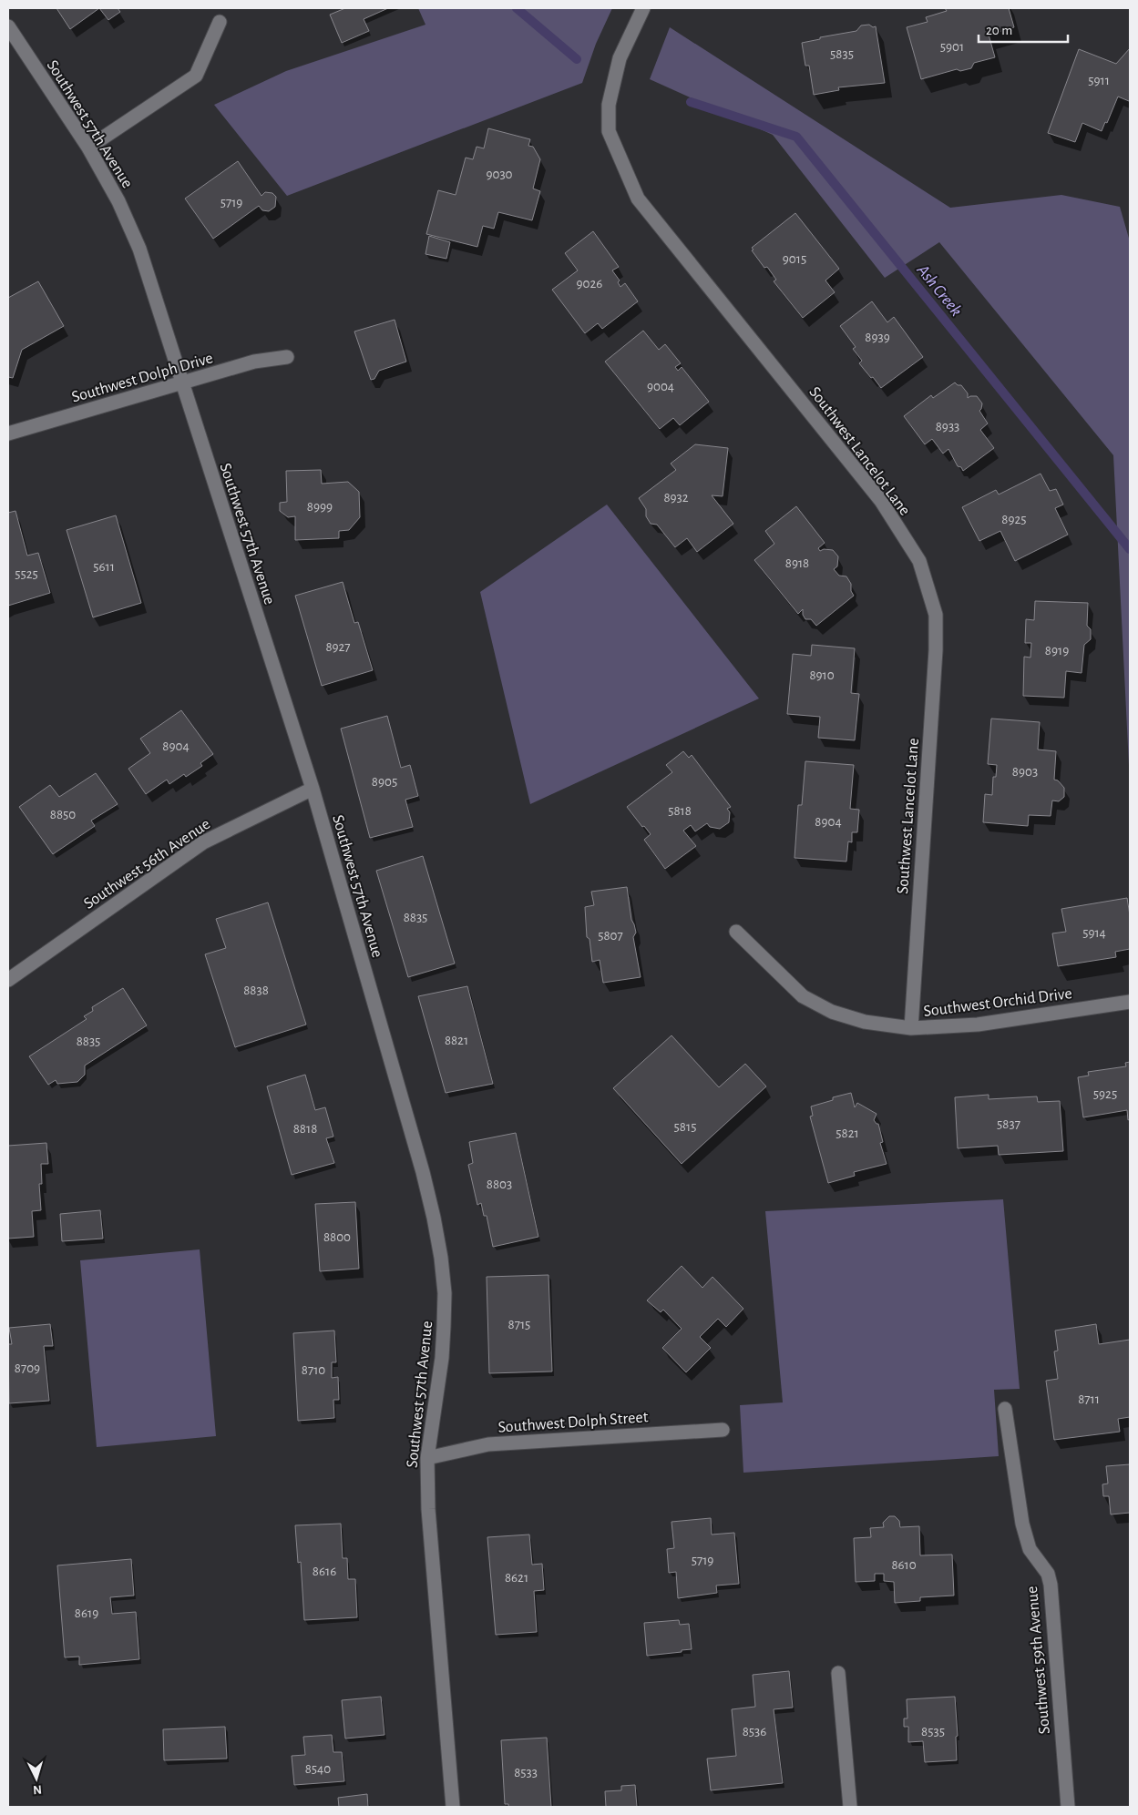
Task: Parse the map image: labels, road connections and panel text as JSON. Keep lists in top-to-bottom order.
{
  "streets": {
    "street": [
      "Southwest 57th Avenue",
      "Southwest Dolph Drive",
      "Southwest Lancelot Lane",
      "Southwest 56th Avenue",
      "Southwest Orchid Drive",
      "Southwest Dolph Street",
      "Southwest 59th Avenue"
    ]
  },
  "crossings": [
    ["Southwest 57th Avenue", "Southwest Dolph Drive"],
    ["Southwest 57th Avenue", "Southwest 56th Avenue"],
    ["Southwest 57th Avenue", "Southwest Dolph Street"],
    ["Southwest Lancelot Lane", "Southwest Orchid Drive"]
  ],
  "water": ["Ash Creek"],
  "house_numbers": [
    "5901",
    "5835",
    "5911",
    "9030",
    "5719",
    "9015",
    "9026",
    "8939",
    "9004",
    "8933",
    "8932",
    "8999",
    "8925",
    "8918",
    "5611",
    "5525",
    "8927",
    "8919",
    "8910",
    "8904",
    "8903",
    "8905",
    "5818",
    "8850",
    "8904",
    "8835",
    "5914",
    "5807",
    "8838",
    "8821",
    "8835",
    "5925",
    "5837",
    "5815",
    "8818",
    "5821",
    "8803",
    "8800",
    "8715",
    "8709",
    "8710",
    "8711",
    "5719",
    "8610",
    "8616",
    "8621",
    "8619",
    "8536",
    "8535",
    "8540",
    "8533"
  ],
  "scale_bar": "20 m",
  "north": "bottom"
}
